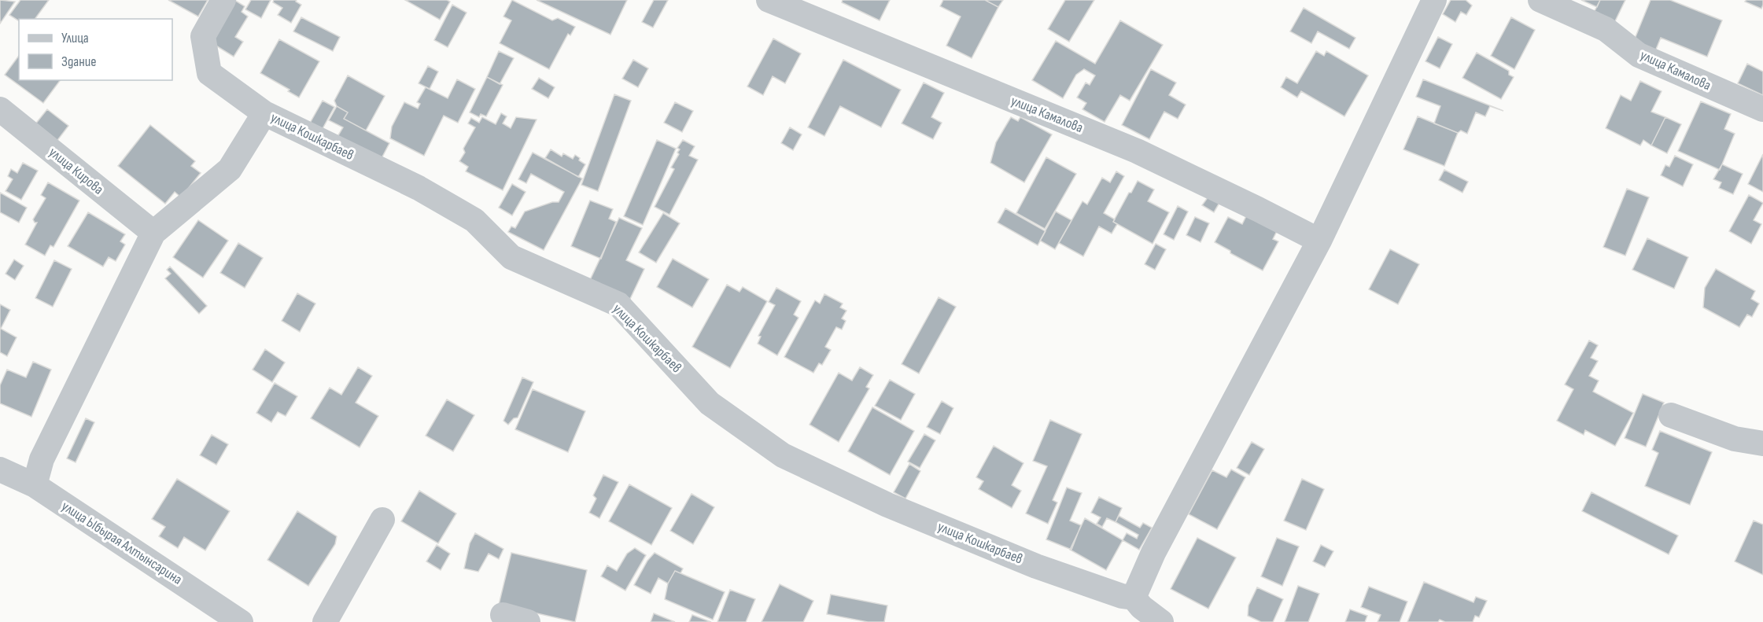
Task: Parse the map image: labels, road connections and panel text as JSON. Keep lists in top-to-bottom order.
{
  "streets": {
    "street": [
      "улица Камалова",
      "улица Кошкарбаев",
      "улица Кирова",
      "улица Ыбырая Алтынсарина"
    ]
  },
  "legend": ["Улица", "Здание"]
}
